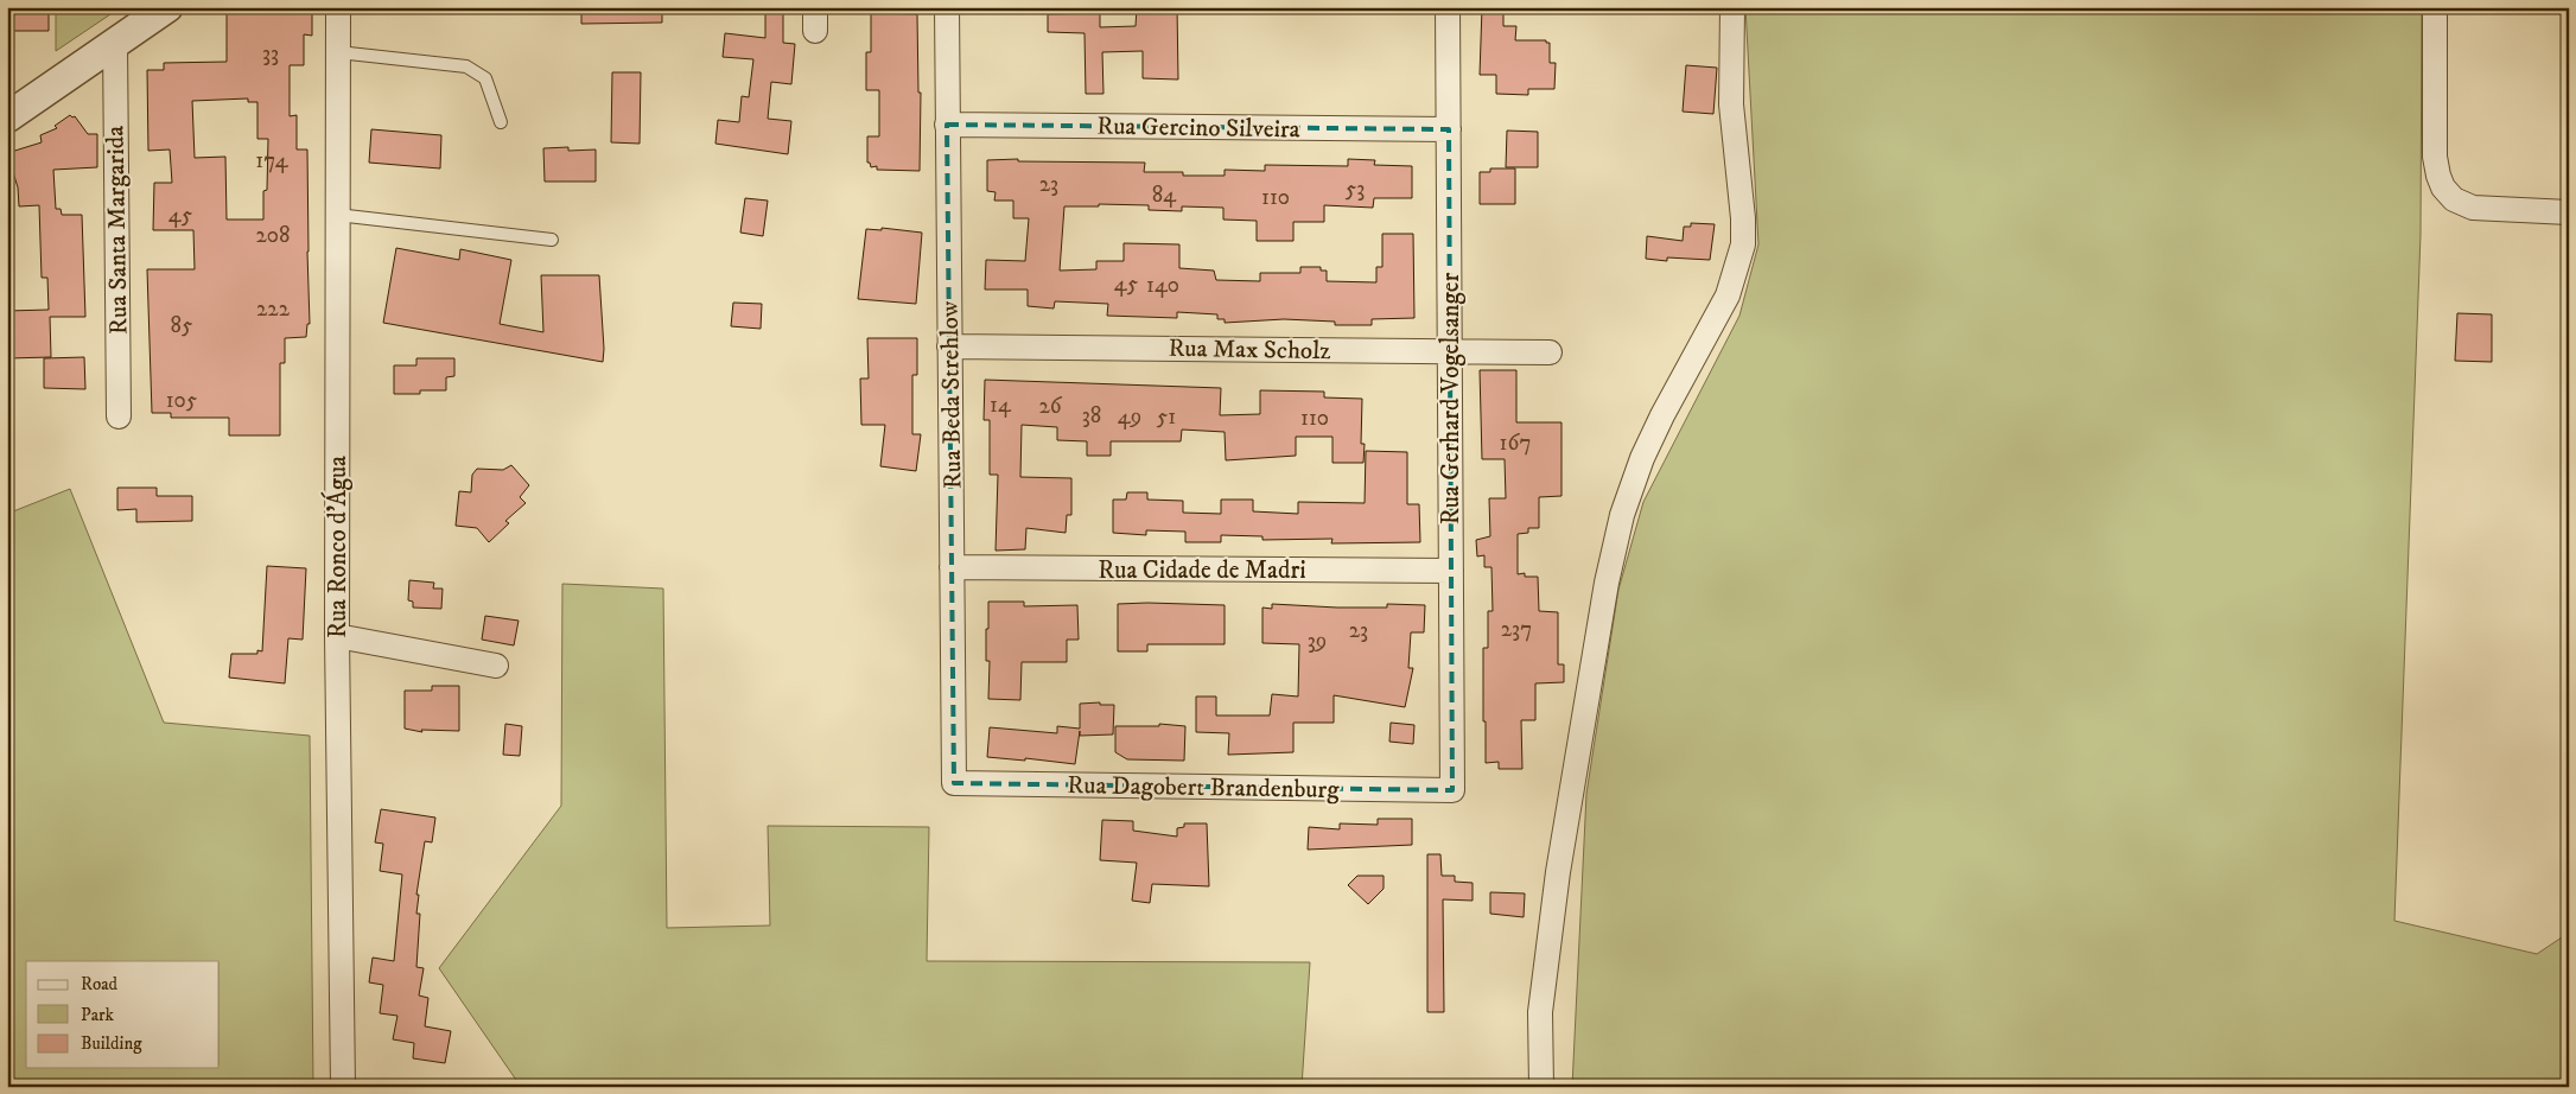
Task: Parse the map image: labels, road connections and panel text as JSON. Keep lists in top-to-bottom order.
{
  "streets": {
    "street": [
      "Rua Gercino Silveira",
      "Rua Santa Margarida",
      "Rua Max Scholz",
      "Rua Beda Strehlow",
      "Rua Gerhard Vogelsanger",
      "Rua Ronco d’Água",
      "Rua Cidade de Madri",
      "Rua Dagobert Brandenburg"
    ]
  },
  "crossings": [
    ["Rua Gercino Silveira", "Rua Beda Strehlow"],
    ["Rua Gercino Silveira", "Rua Gerhard Vogelsanger"],
    ["Rua Max Scholz", "Rua Beda Strehlow"],
    ["Rua Max Scholz", "Rua Gerhard Vogelsanger"],
    ["Rua Beda Strehlow", "Rua Cidade de Madri"],
    ["Rua Beda Strehlow", "Rua Dagobert Brandenburg"],
    ["Rua Gerhard Vogelsanger", "Rua Cidade de Madri"],
    ["Rua Gerhard Vogelsanger", "Rua Dagobert Brandenburg"]
  ],
  "house_numbers": [
    "33",
    "174",
    "23",
    "53",
    "84",
    "110",
    "45",
    "208",
    "45",
    "140",
    "222",
    "85",
    "105",
    "14",
    "26",
    "38",
    "49",
    "51",
    "110",
    "167",
    "237",
    "23",
    "39"
  ],
  "legend": ["Road", "Park", "Building"]
}
